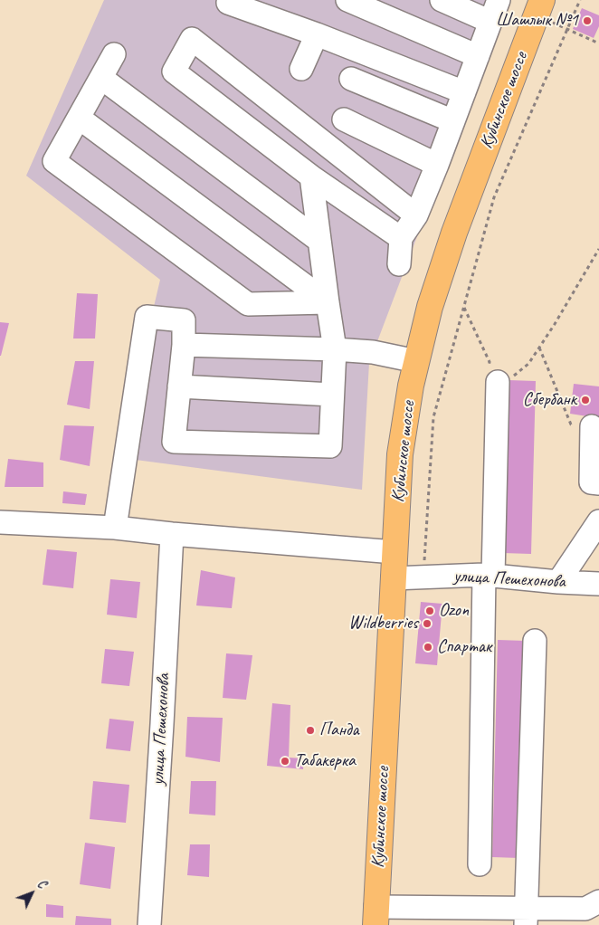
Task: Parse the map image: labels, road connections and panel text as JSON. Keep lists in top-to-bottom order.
{
  "streets": {
    "main road": ["Кубинское шоссе"],
    "street": ["улица Пешехонова"]
  },
  "crossings": [
    ["Кубинское шоссе", "улица Пешехонова"]
  ],
  "places": [
    "Шашлык №1",
    "Сбербанк",
    "Ozon",
    "Wildberries",
    "Спартак",
    "Панда",
    "Табакерка"
  ],
  "north": "top right"
}
